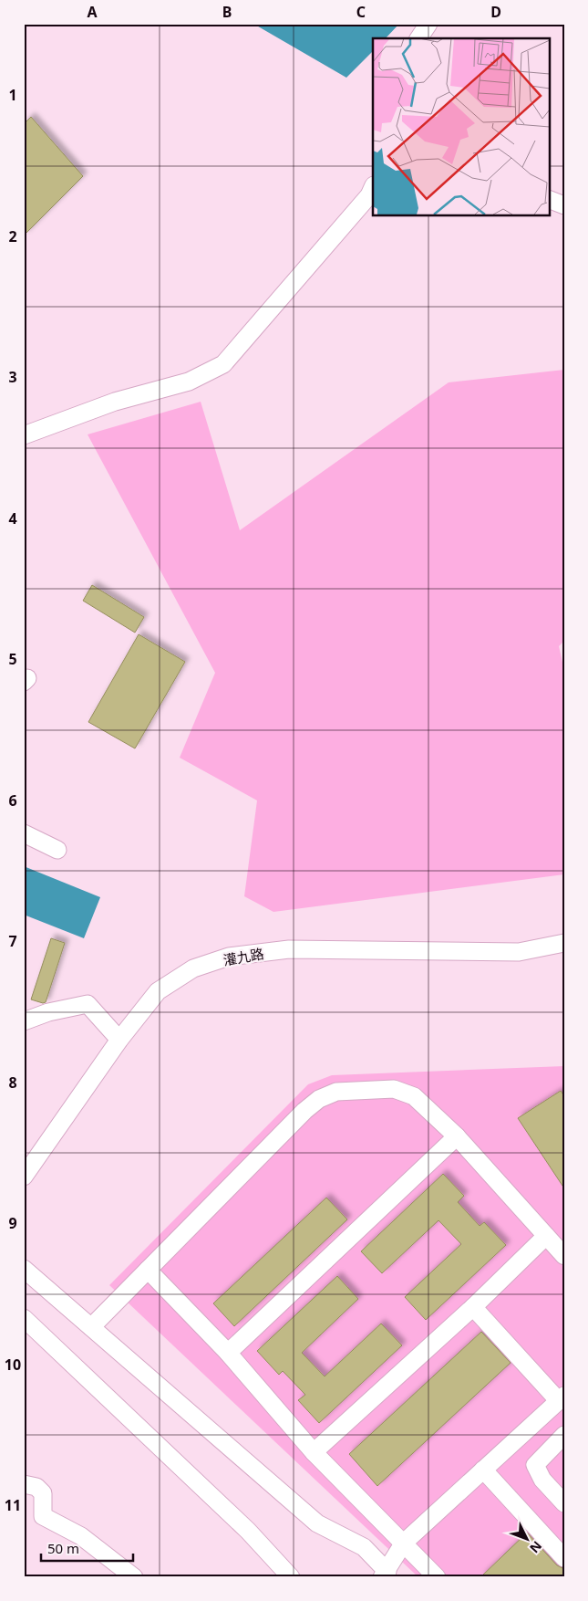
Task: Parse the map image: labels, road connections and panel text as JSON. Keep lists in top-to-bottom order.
{
  "streets": {
    "street": ["灌九路"]
  },
  "scale_bar": "50 m",
  "north": "bottom right",
  "grid": {
    "columns": [
      "A",
      "B",
      "C",
      "D"
    ],
    "rows": [
      "1",
      "2",
      "3",
      "4",
      "5",
      "6",
      "7",
      "8",
      "9",
      "10",
      "11"
    ]
  }
}
